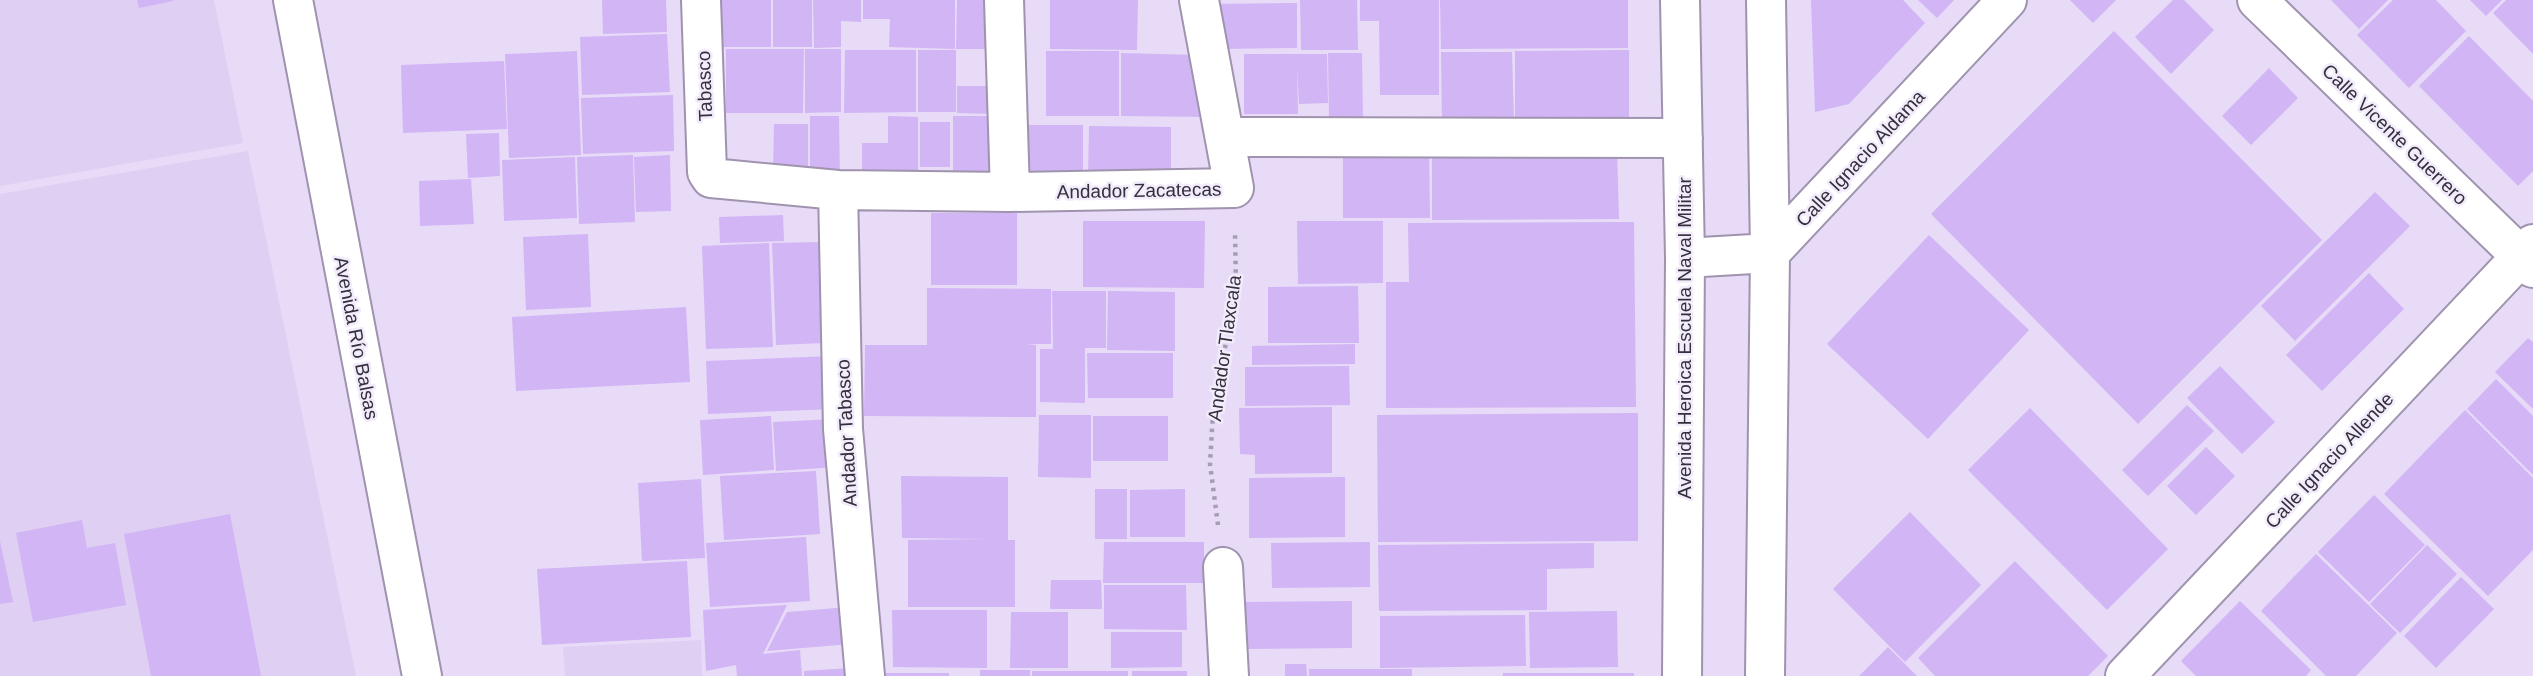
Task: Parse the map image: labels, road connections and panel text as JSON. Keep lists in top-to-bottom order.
{
  "streets": {
    "street": [
      "Tabasco",
      "Calle Vicente Guerrero",
      "Calle Ignacio Aldama",
      "Andador Zacatecas",
      "Avenida Río Balsas",
      "Avenida Heroica Escuela Naval Militar",
      "Andador Tabasco",
      "Calle Ignacio Allende"
    ],
    "path": ["Andador Tlaxcala"]
  },
  "crossings": [
    ["Tabasco", "Andador Zacatecas"],
    ["Calle Vicente Guerrero", "Calle Ignacio Allende"],
    ["Andador Zacatecas", "Andador Tlaxcala"],
    ["Andador Zacatecas", "Andador Tabasco"]
  ]
}
